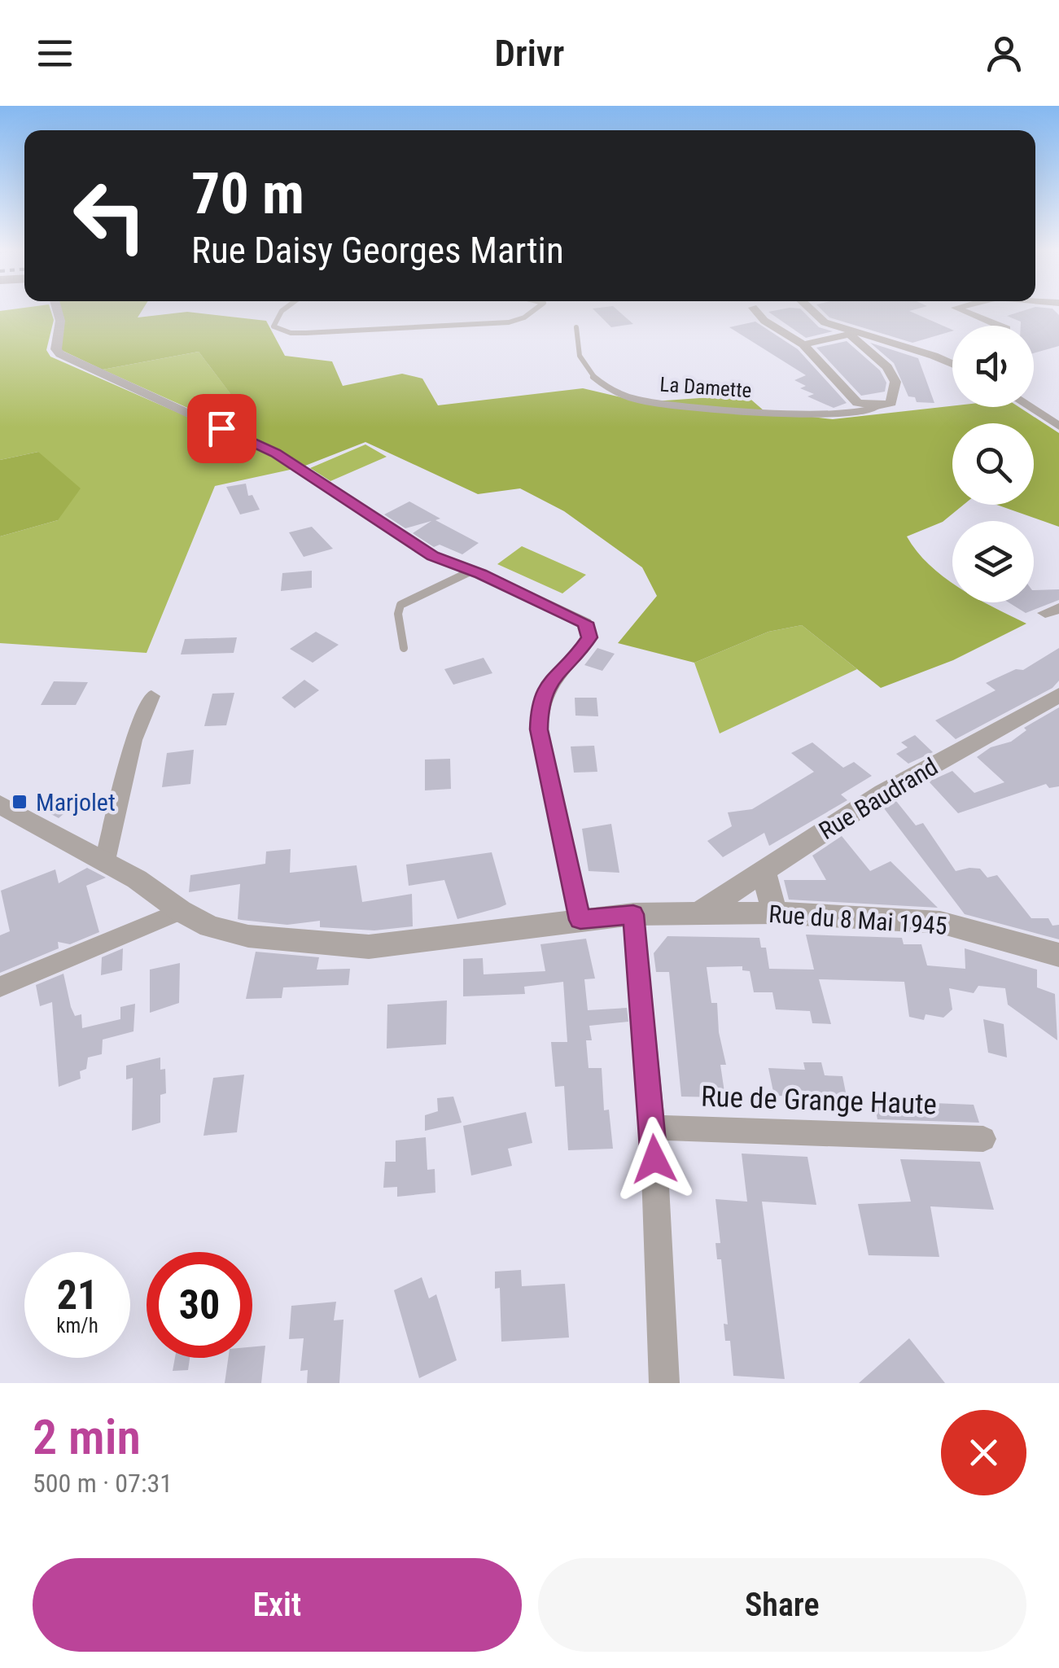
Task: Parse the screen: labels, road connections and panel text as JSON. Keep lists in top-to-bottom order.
{
  "streets": {
    "street": ["Rue Baudrand", "Rue du 8 Mai 1945", "Rue de Grange Haute"],
    "lane": ["La Damette"]
  },
  "crossings": [
    ["Rue Baudrand", "Rue du 8 Mai 1945"]
  ],
  "places": {
    "transit": ["Marjolet"]
  },
  "page": {
    "header": "Drivr",
    "turn": ["70 m", "Rue Daisy Georges Martin"],
    "speed": "21 km/h",
    "limit": "30",
    "heading": ["2 min", "500 m · 07:31"],
    "buttons": ["Exit", "Share"]
  }
}
